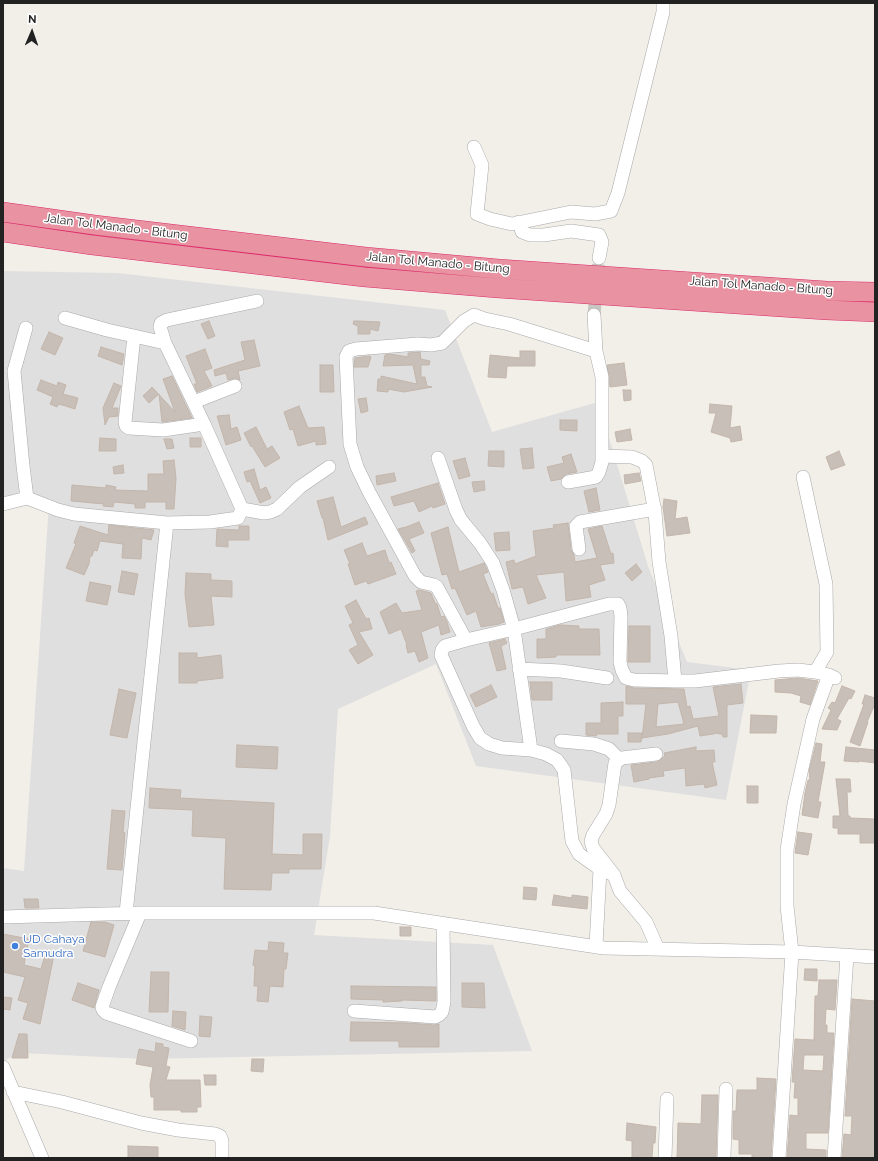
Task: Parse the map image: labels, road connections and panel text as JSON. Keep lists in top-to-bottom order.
{
  "streets": {
    "highway": ["Jalan Tol Manado - Bitung"]
  },
  "places": ["UD Cahaya Samudra"],
  "north": "top"
}
